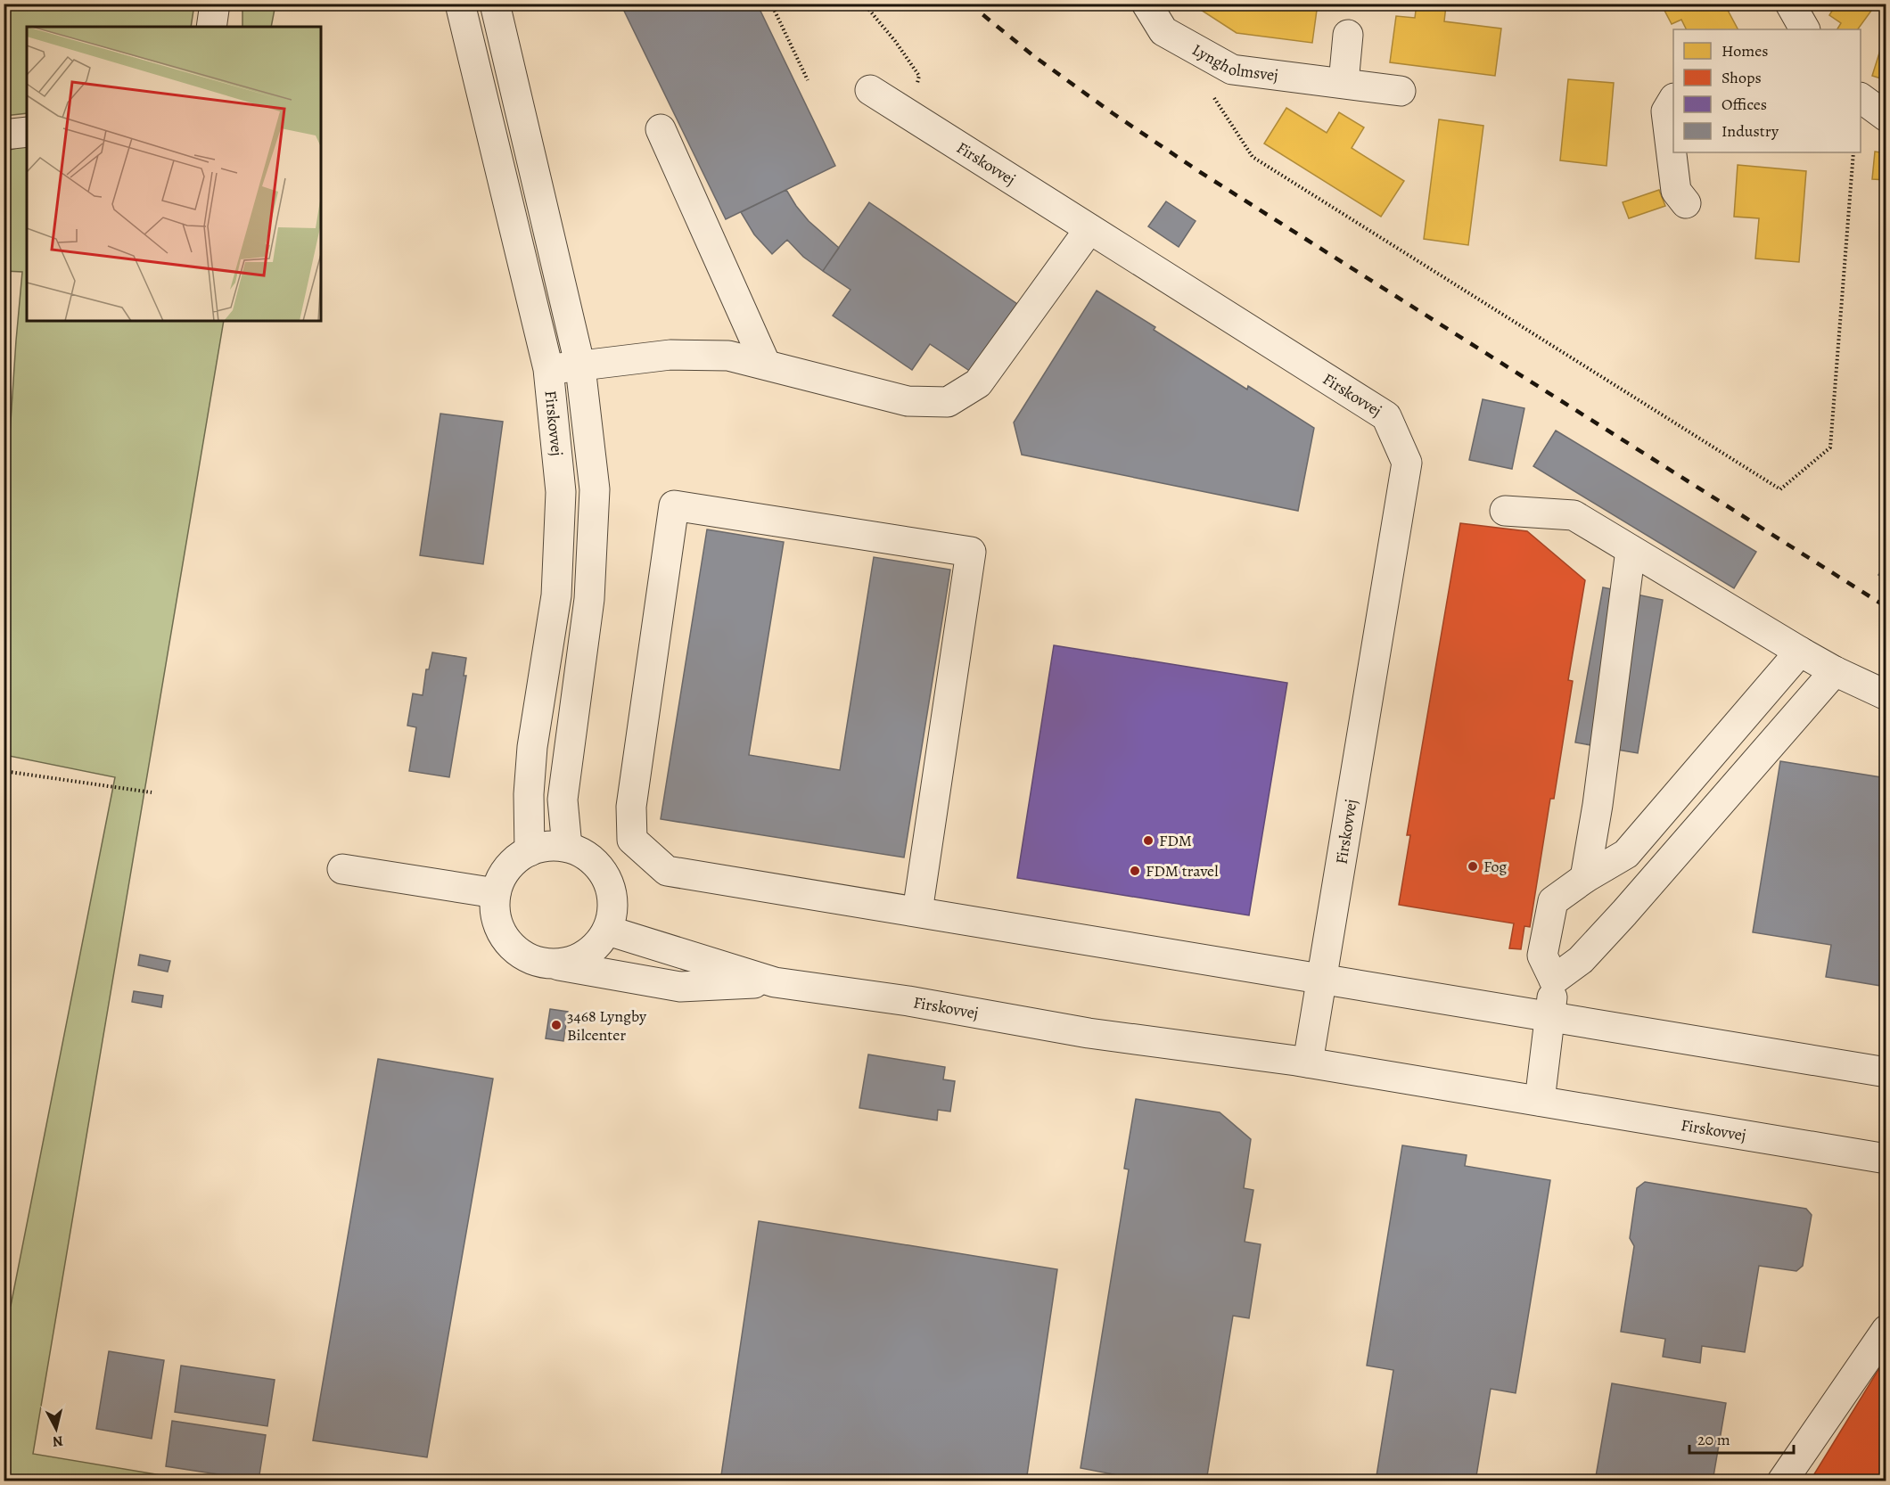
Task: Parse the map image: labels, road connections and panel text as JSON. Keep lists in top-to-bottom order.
{
  "streets": {
    "street": ["Lyngholmsvej", "Firskovvej"]
  },
  "places": [
    "FDM",
    "Fog",
    "FDM travel",
    "3468 Lyngby Bilcenter"
  ],
  "legend": [
    "Homes",
    "Shops",
    "Offices",
    "Industry"
  ],
  "scale_bar": "20 m",
  "north": "bottom"
}
